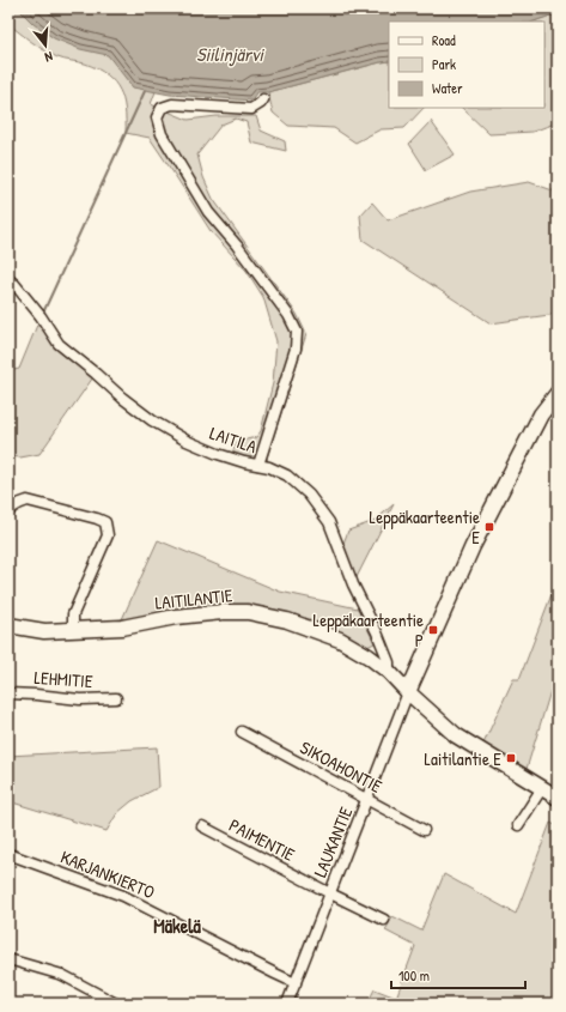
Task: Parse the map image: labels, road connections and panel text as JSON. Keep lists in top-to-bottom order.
{
  "streets": {
    "street": [
      "LAITILA",
      "LAITILANTIE",
      "LEHMITIE",
      "SIKOAHONTIE",
      "PAIMENTIE",
      "LAUKANTIE",
      "KARJANKIERTO"
    ]
  },
  "crossings": [
    ["LAITILA", "LAITILANTIE"],
    ["LAITILANTIE", "LAUKANTIE"],
    ["SIKOAHONTIE", "LAUKANTIE"],
    ["PAIMENTIE", "LAUKANTIE"],
    ["LAUKANTIE", "KARJANKIERTO"]
  ],
  "districts": ["Mäkelä"],
  "water": ["Siilinjärvi"],
  "places": {
    "transit": ["Leppäkaarteentie E", "Leppäkaarteentie P", "Laitilantie E"]
  },
  "legend": ["Road", "Park", "Water"],
  "scale_bar": "100 m",
  "north": "bottom"
}
